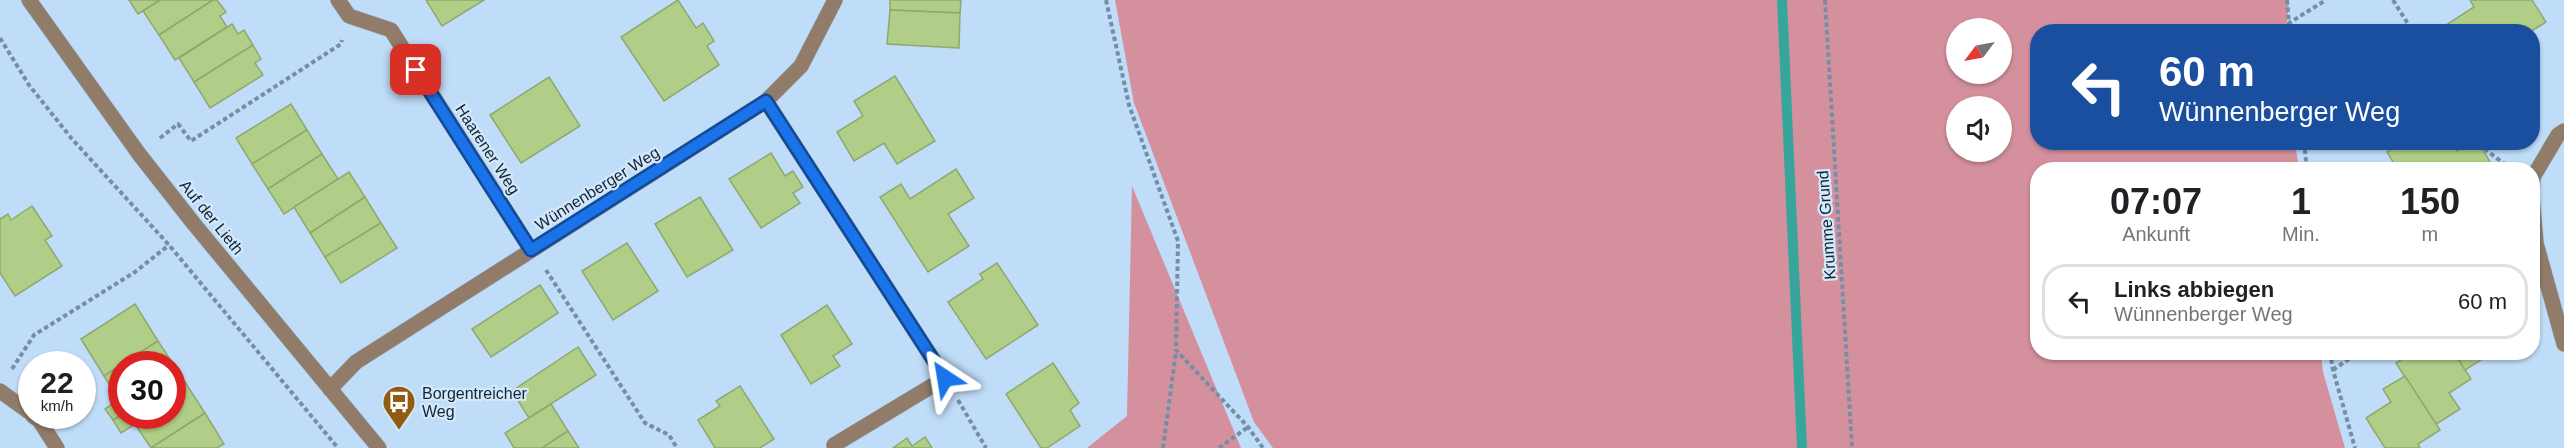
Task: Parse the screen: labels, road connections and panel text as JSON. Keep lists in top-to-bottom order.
{
  "streets": {
    "street": ["Haarener Weg", "Wünnenberger Weg", "Auf der Lieth"],
    "path": ["Krumme Grund"]
  },
  "crossings": [
    ["Haarener Weg", "Wünnenberger Weg"],
    ["Wünnenberger Weg", "Auf der Lieth"]
  ],
  "places": {
    "bus stop": ["Borgentreicher Weg"]
  },
  "north": "bottom left",
  "page": {
    "turn": ["60 m", "Wünnenberger Weg"],
    "eta": [
      "07:07",
      "Ankunft",
      "1",
      "Min.",
      "150",
      "m"
    ],
    "list": [
      {
        "name": "Links abbiegen",
        "note": "Wünnenberger Weg",
        "value": "60 m"
      }
    ],
    "speed": "22 km/h",
    "limit": "30"
  }
}
